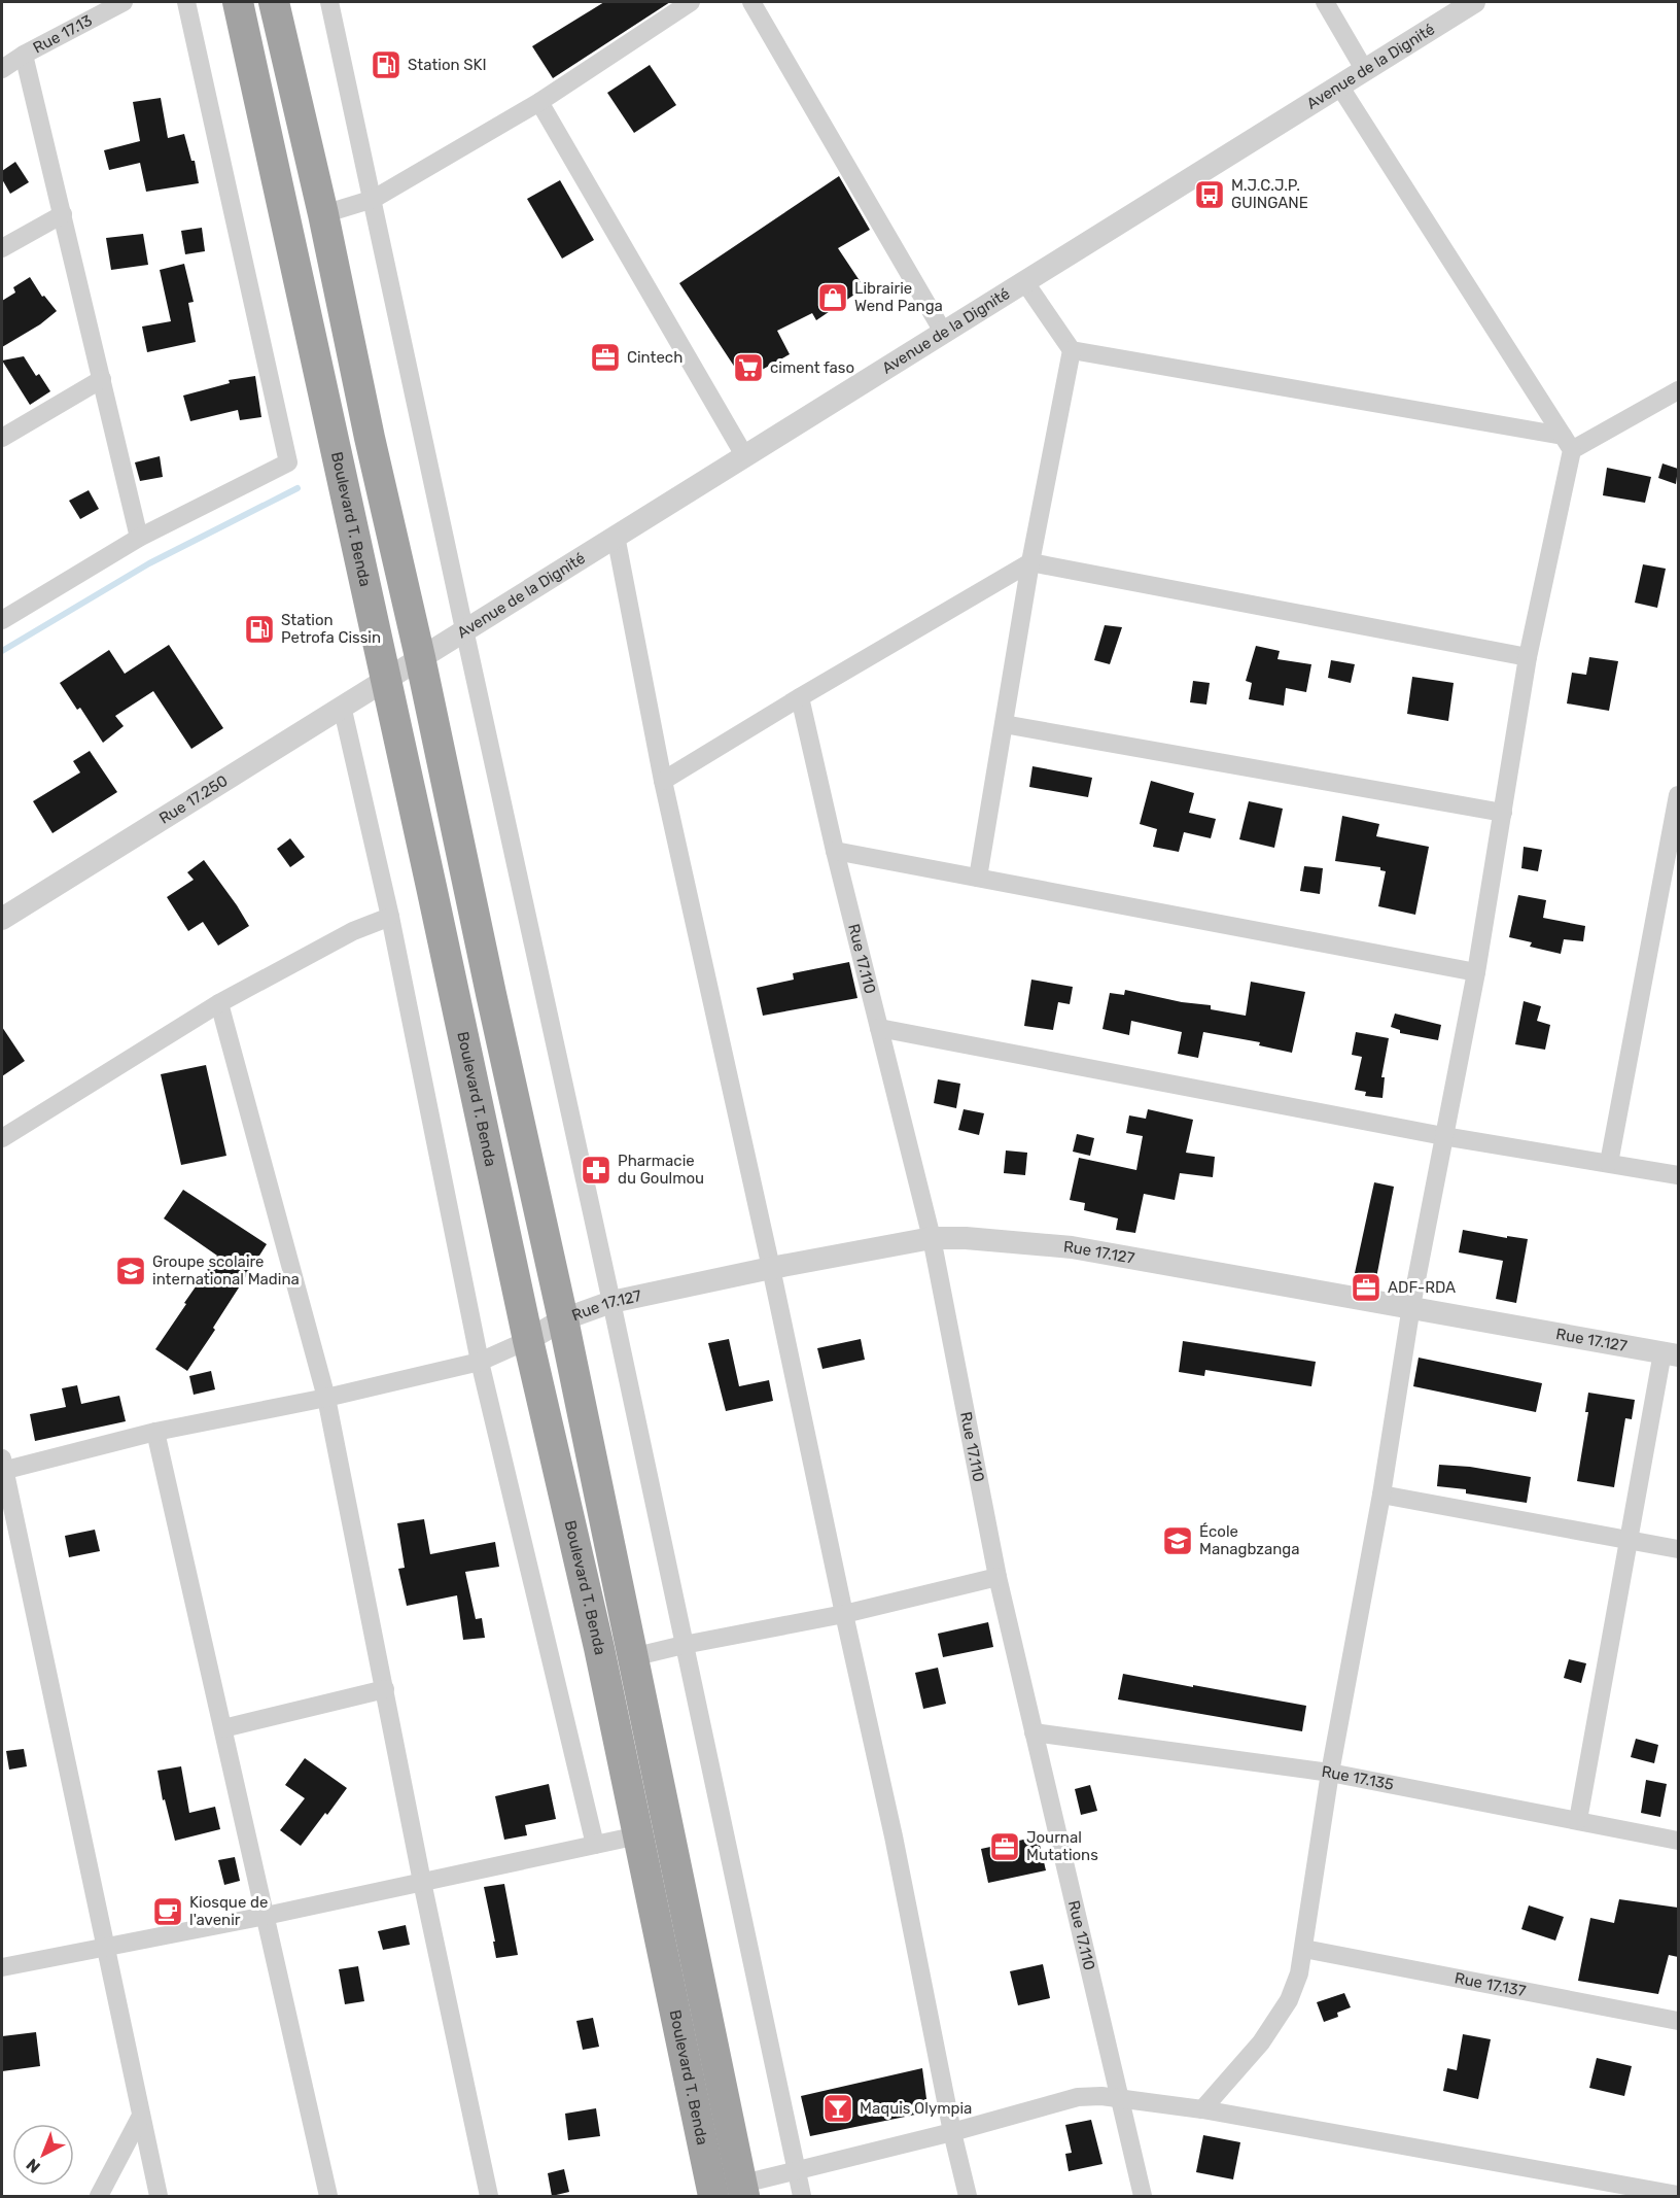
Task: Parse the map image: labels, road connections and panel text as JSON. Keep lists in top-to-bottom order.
{
  "streets": {
    "highway": ["Boulevard T. Benda"],
    "street": [
      "Rue 17.13",
      "Avenue de la Dignité",
      "Rue 17.250",
      "Rue 17.110",
      "Rue 17.127",
      "Rue 17.135",
      "Rue 17.137"
    ]
  },
  "crossings": [
    ["Avenue de la Dignité", "Boulevard T. Benda"],
    ["Avenue de la Dignité", "Rue 17.250"],
    ["Boulevard T. Benda", "Rue 17.250"],
    ["Boulevard T. Benda", "Rue 17.127"],
    ["Rue 17.110", "Rue 17.127"],
    ["Rue 17.110", "Rue 17.135"]
  ],
  "places": {
    "fuel station": ["Station SKI", "Station Petrofa Cissin"],
    "bus stop": ["M.J.C.J.P. GUINGANE"],
    "shop": ["Librairie Wend Panga"],
    "office": ["Cintech", "ADF-RDA", "Journal Mutations"],
    "supermarket": ["ciment faso"],
    "pharmacy": ["Pharmacie du Goulmou"],
    "school or university": ["Groupe scolaire international Madina", "École Managbzanga"],
    "cafe": ["Kiosque de l'avenir"],
    "bar": ["Maquis Olympia"]
  },
  "north": "bottom left"
}
